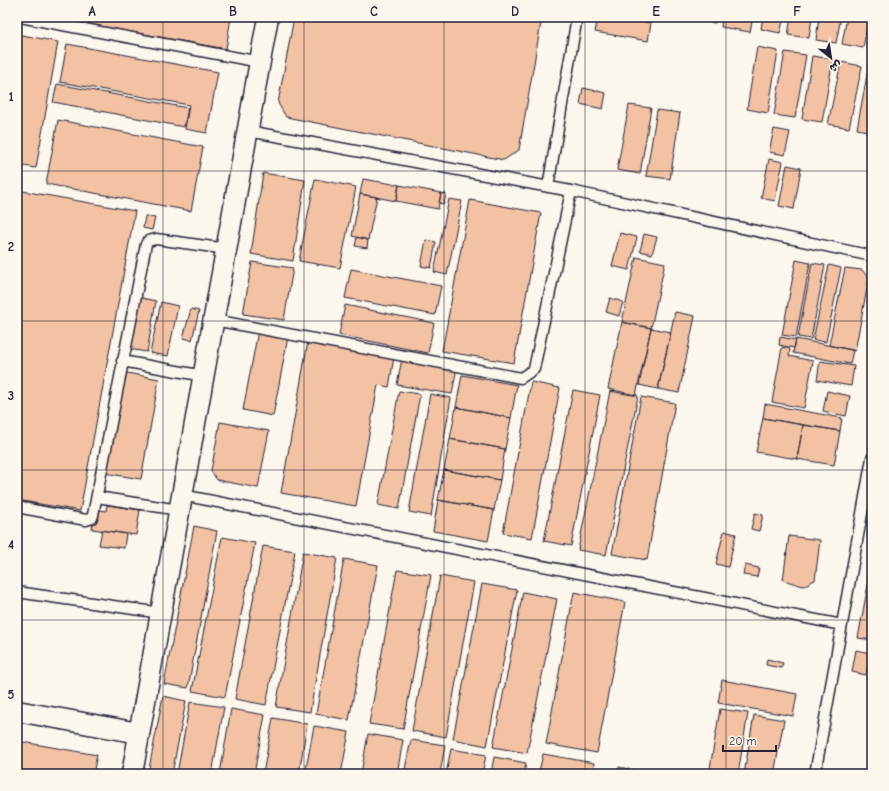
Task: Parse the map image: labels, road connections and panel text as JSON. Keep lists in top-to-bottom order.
{
  "scale_bar": "20 m",
  "north": "bottom right",
  "grid": {
    "columns": [
      "A",
      "B",
      "C",
      "D",
      "E",
      "F"
    ],
    "rows": [
      "1",
      "2",
      "3",
      "4",
      "5"
    ]
  }
}
